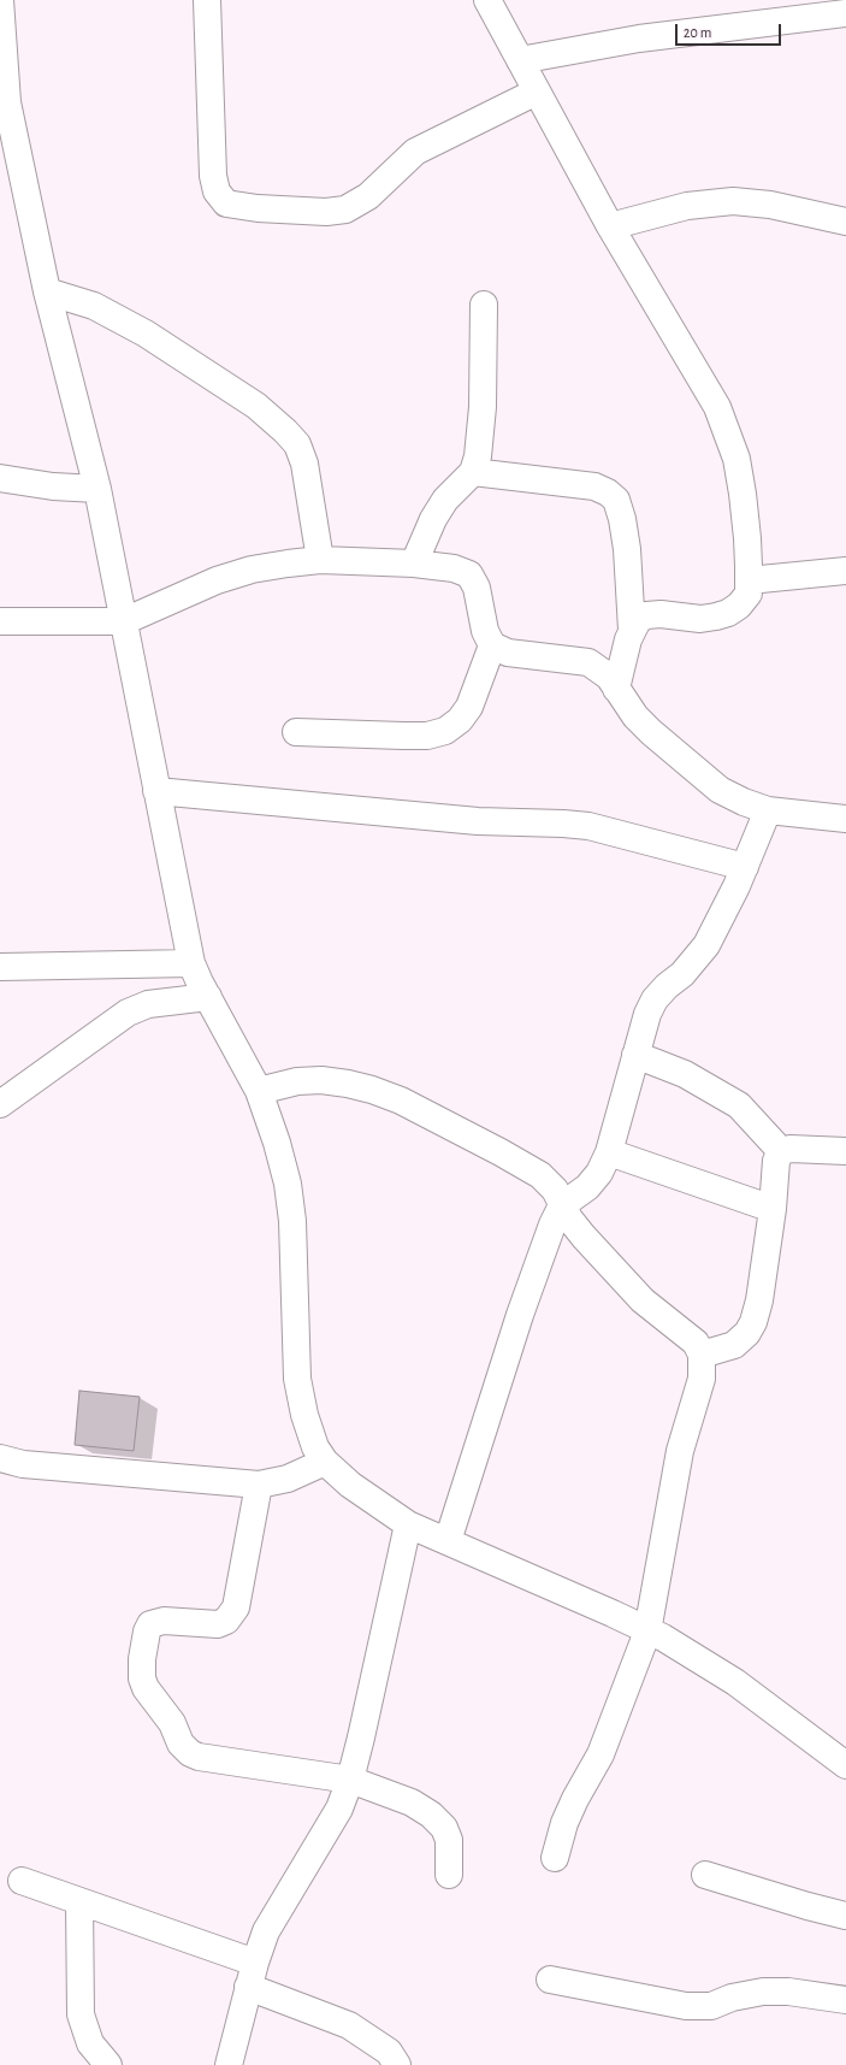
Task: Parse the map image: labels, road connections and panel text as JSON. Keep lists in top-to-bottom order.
{
  "scale_bar": "20 m"
}
